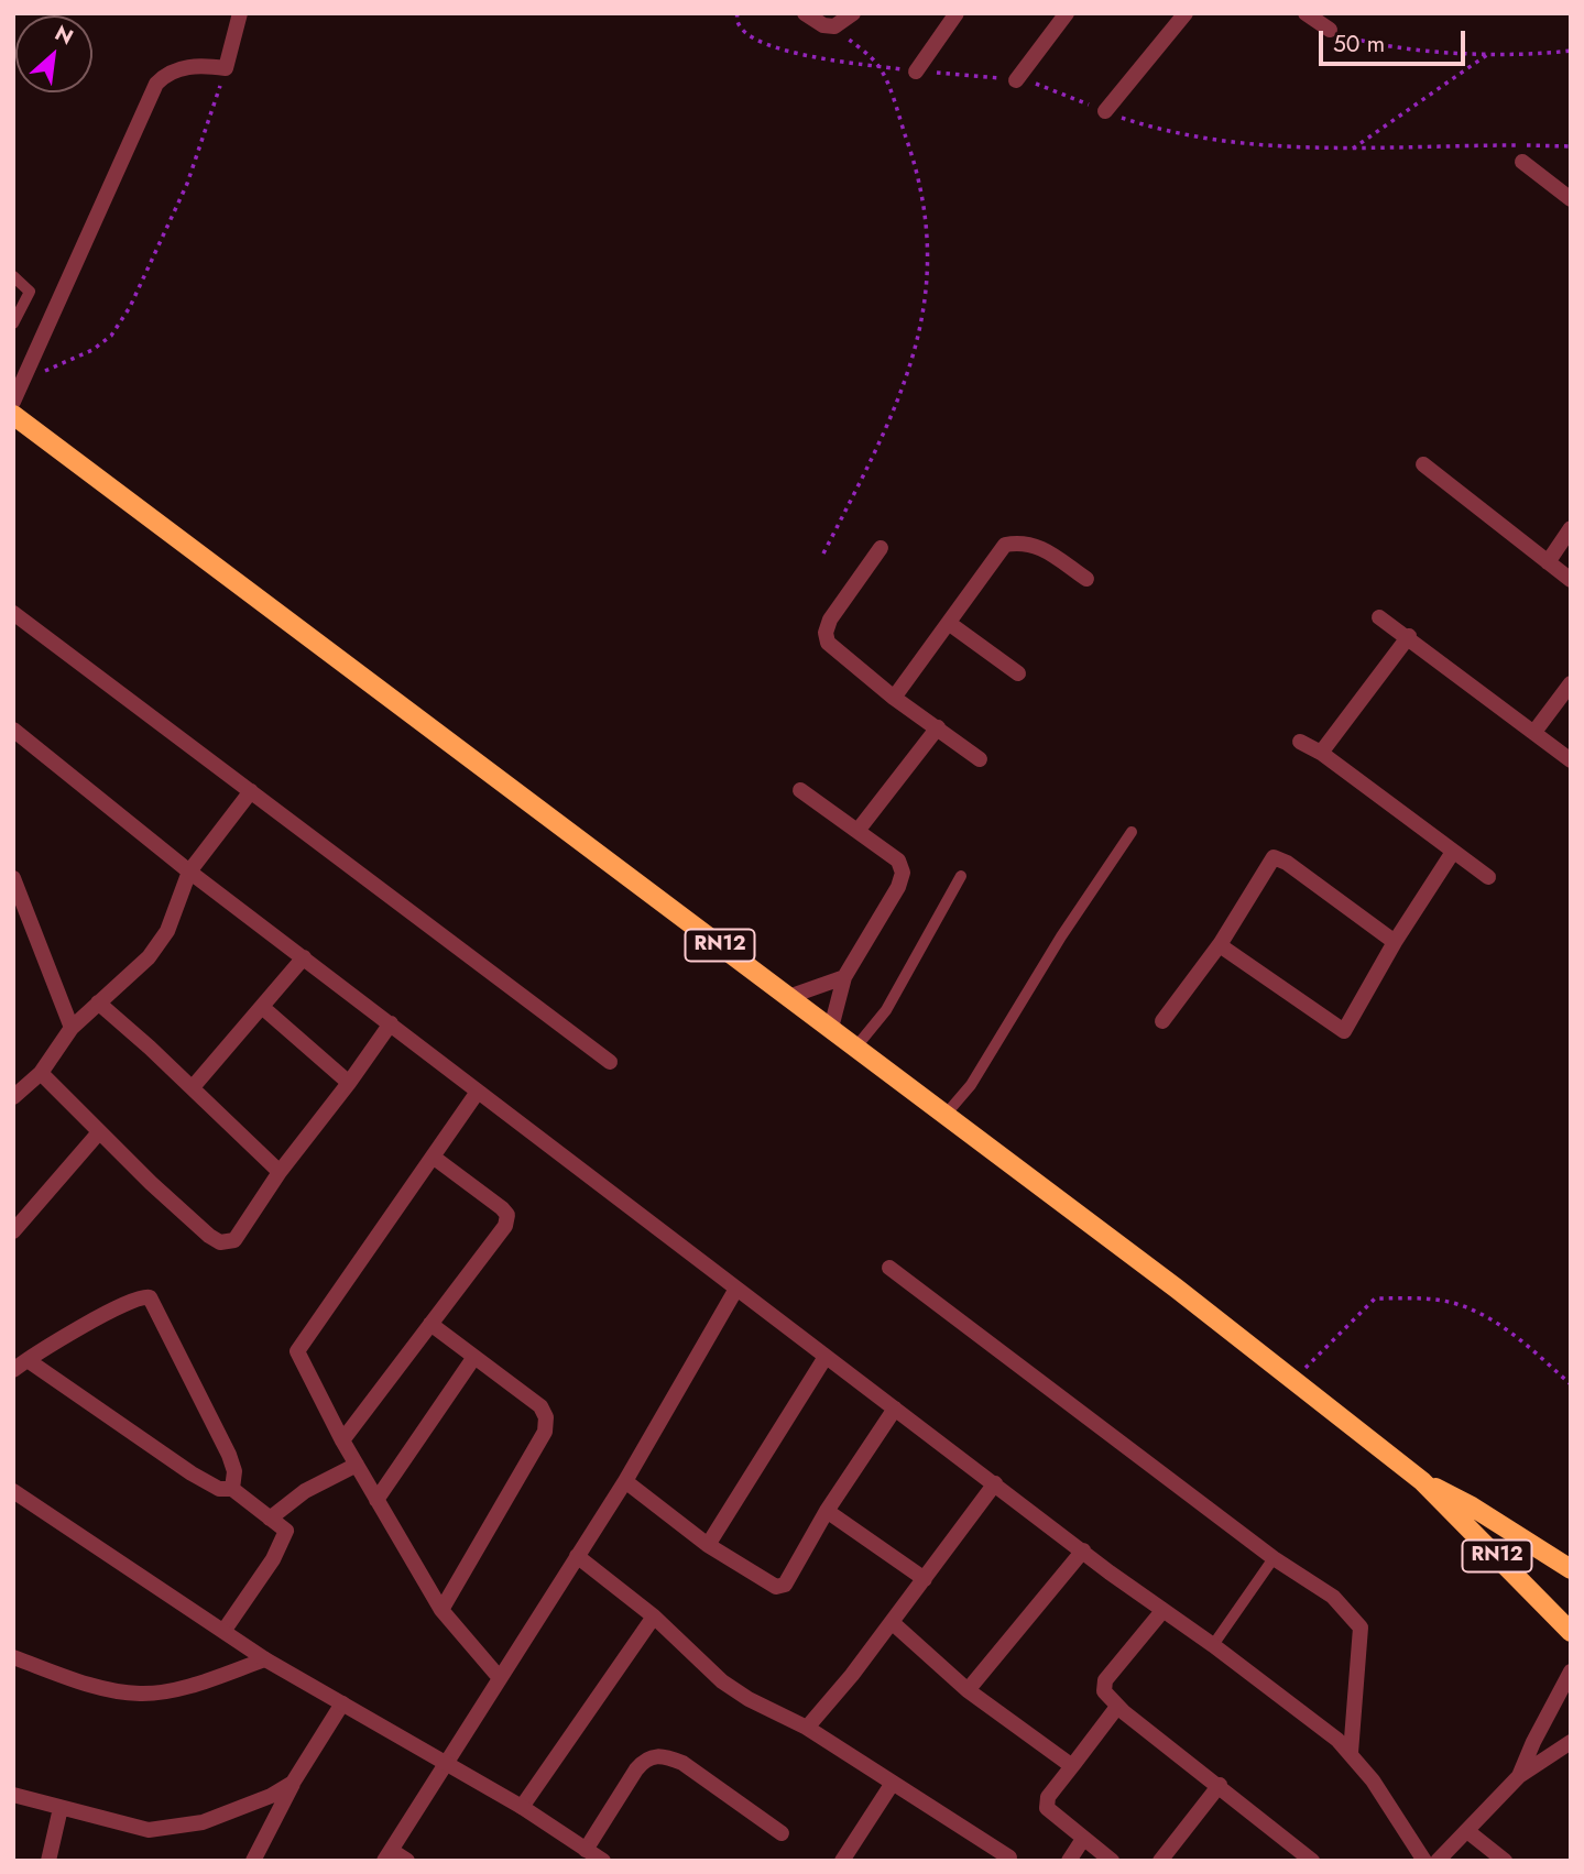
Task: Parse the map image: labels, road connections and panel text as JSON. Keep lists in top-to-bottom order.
{
  "streets": {
    "main road": ["RN12"]
  },
  "scale_bar": "50 m",
  "north": "top right"
}
